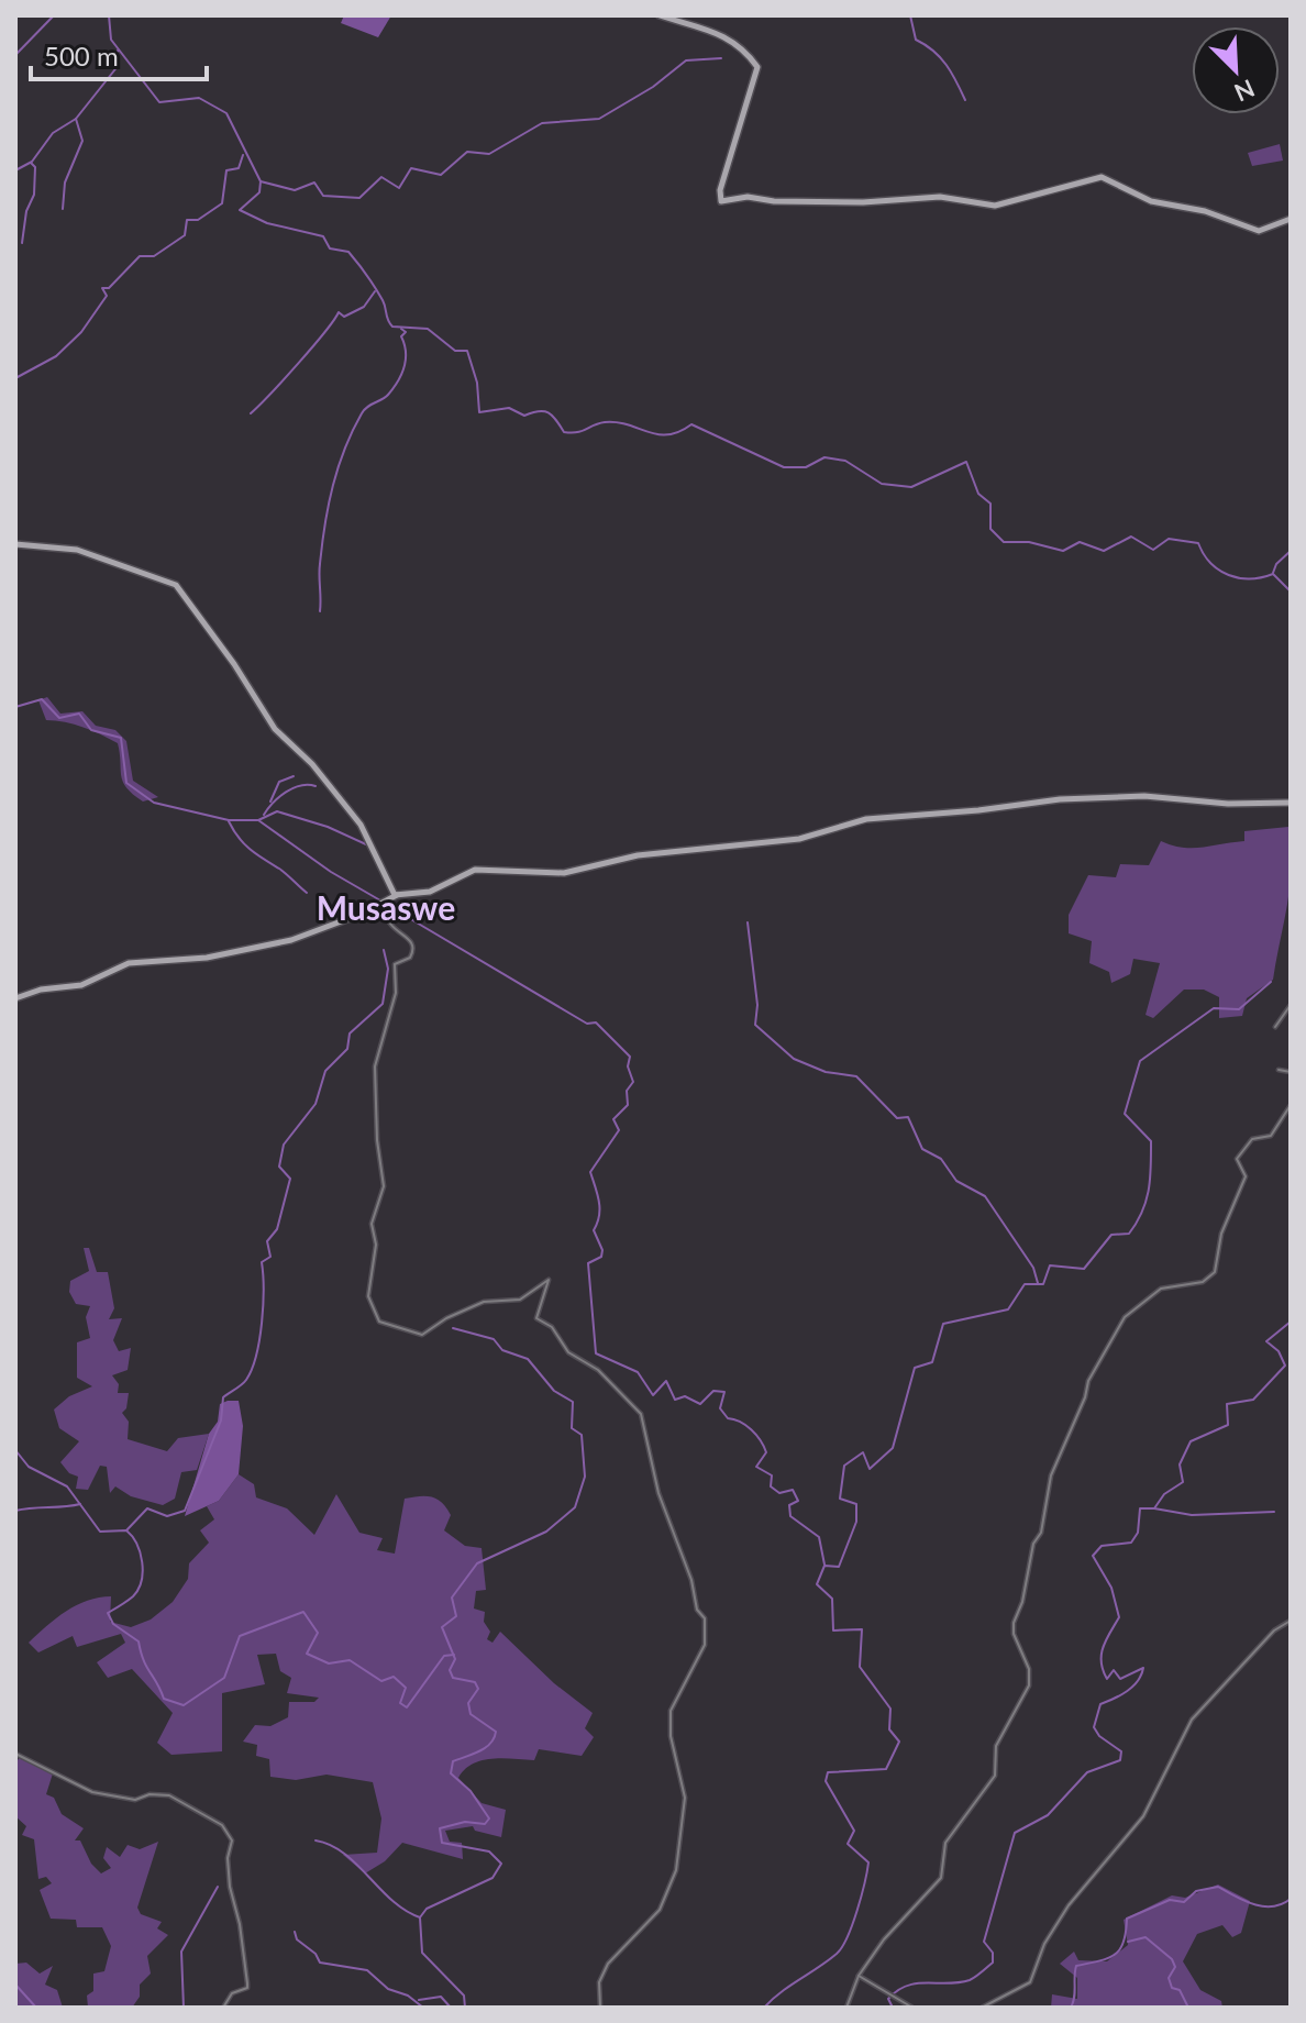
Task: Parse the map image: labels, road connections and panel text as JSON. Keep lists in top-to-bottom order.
{
  "districts": ["Musaswe"],
  "scale_bar": "500 m",
  "north": "bottom right"
}
